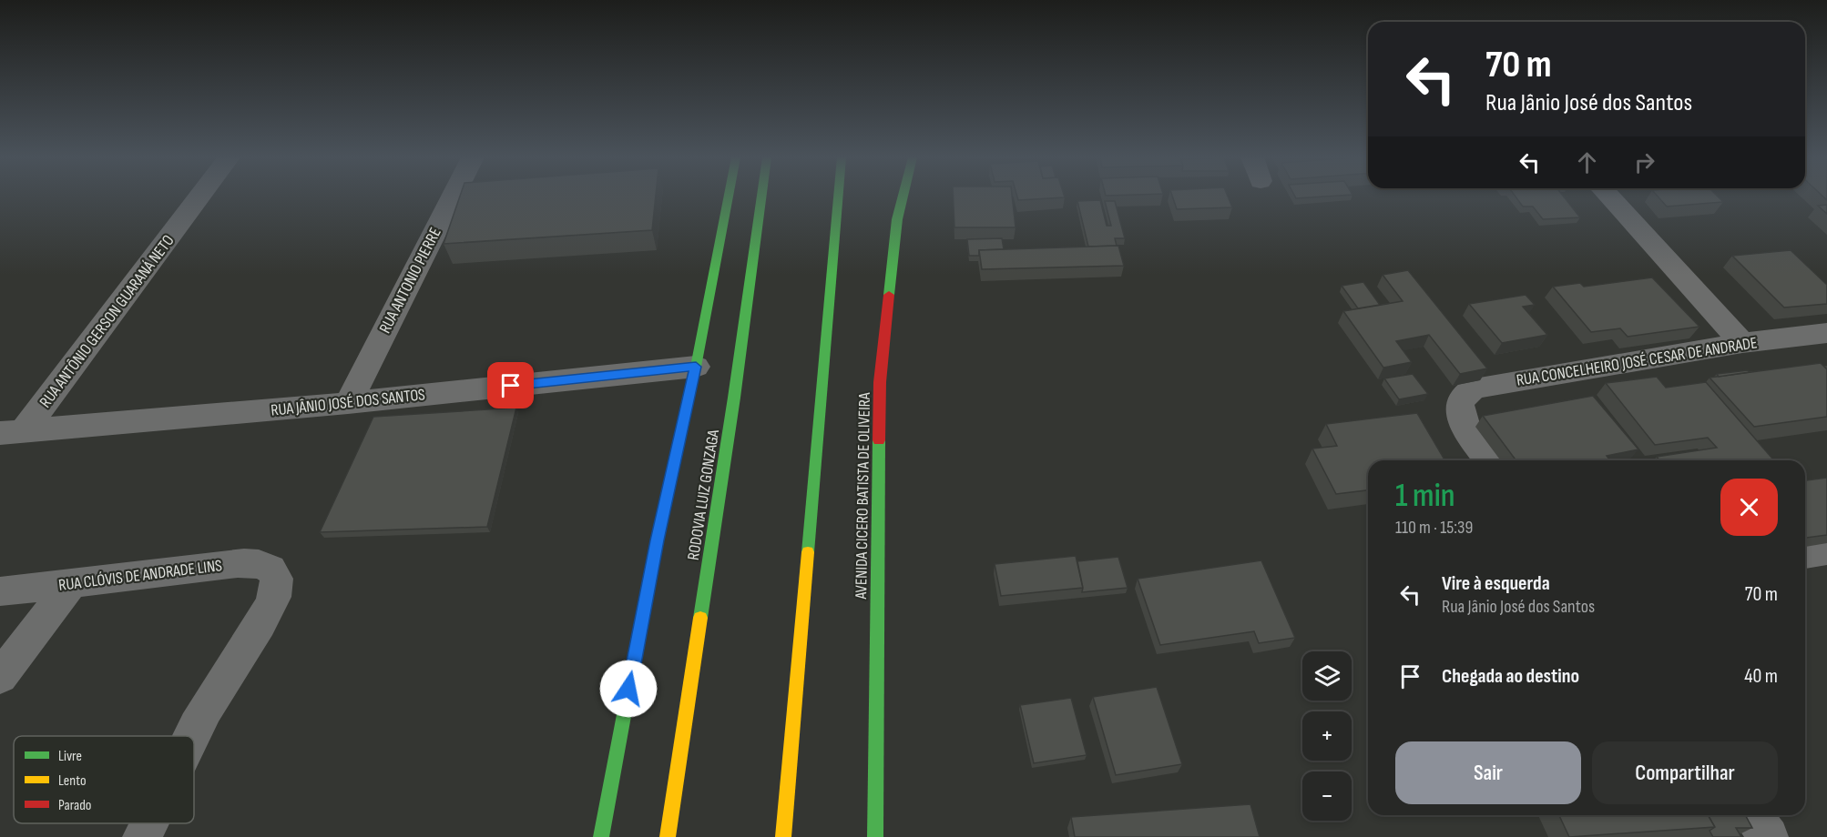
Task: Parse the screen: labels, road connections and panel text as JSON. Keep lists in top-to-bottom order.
{
  "streets": {
    "main road": ["RODOVIA LUIZ GONZAGA", "AVENIDA CICERO BATISTA DE OLIVEIRA"],
    "street": [
      "RUA ANTONIO PIERRE",
      "RUA ANTÔNIO GERSON GUARANÁ NETO",
      "RUA CONCELHEIRO JOSÉ CESAR DE ANDRADE",
      "RUA JÂNIO JOSÉ DOS SANTOS",
      "RUA CLÓVIS DE ANDRADE LINS"
    ]
  },
  "crossings": [
    ["RUA ANTONIO PIERRE", "RUA JÂNIO JOSÉ DOS SANTOS"],
    ["RUA ANTÔNIO GERSON GUARANÁ NETO", "RUA JÂNIO JOSÉ DOS SANTOS"]
  ],
  "legend": ["Livre", "Lento", "Parado"],
  "page": {
    "turn": ["70 m", "Rua Jânio José dos Santos"],
    "heading": ["1 min", "110 m · 15:39"],
    "list": [
      {
        "name": "Vire à esquerda",
        "note": "Rua Jânio José dos Santos",
        "value": "70 m"
      },
      {
        "name": "Chegada ao destino",
        "value": "40 m"
      }
    ],
    "map_buttons": ["+", "−"],
    "buttons": ["Sair", "Compartilhar"]
  }
}
